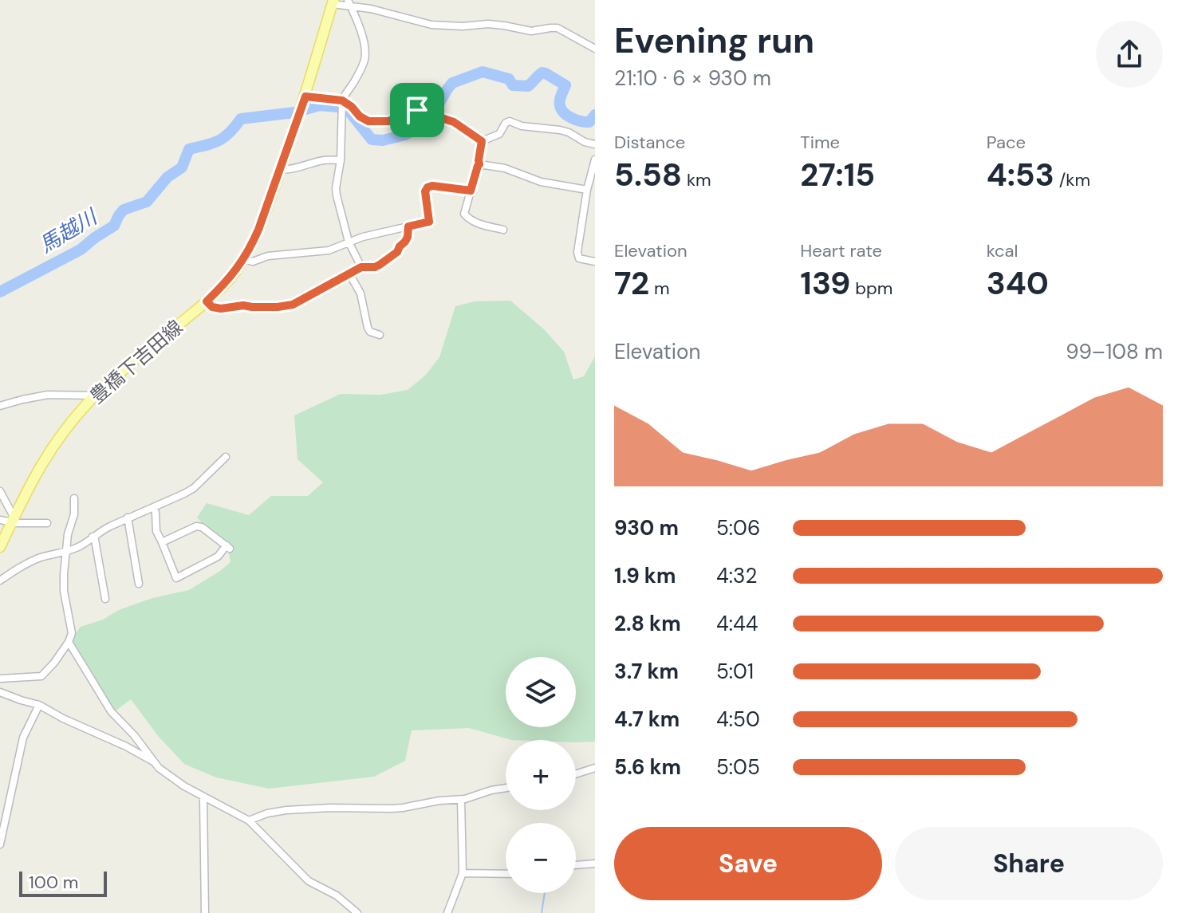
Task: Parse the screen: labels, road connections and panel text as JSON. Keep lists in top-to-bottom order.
{
  "streets": {
    "main road": ["豊橋下吉田線"]
  },
  "water": ["馬越川"],
  "scale_bar": "100 m",
  "page": {
    "heading": ["Evening run", "21:10 · 6 × 930 m"],
    "stats": [
      ["Distance", "5.58 km"],
      ["Time", "27:15"],
      ["Pace", "4:53 /km"],
      ["Elevation", "72 m"],
      ["Heart rate", "139 bpm"],
      ["kcal", "340"]
    ],
    "chart": ["Elevation", "99–108 m"],
    "list": [
      {
        "name": "930 m",
        "note": "5:06"
      },
      {
        "name": "1.9 km",
        "note": "4:32"
      },
      {
        "name": "2.8 km",
        "note": "4:44"
      },
      {
        "name": "3.7 km",
        "note": "5:01"
      },
      {
        "name": "4.7 km",
        "note": "4:50"
      },
      {
        "name": "5.6 km",
        "note": "5:05"
      }
    ],
    "map_buttons": ["+", "−"],
    "buttons": ["Save", "Share"],
    "scale": "100 m"
  }
}
